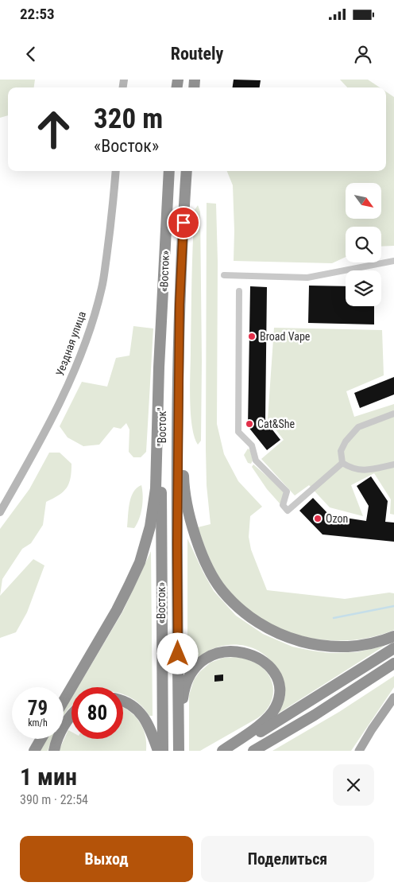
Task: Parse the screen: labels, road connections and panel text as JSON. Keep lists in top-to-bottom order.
{
  "streets": {
    "highway": ["«Восток»", "\"Восток\""],
    "street": ["Уездная улица"]
  },
  "crossings": [
    ["«Восток»", "\"Восток\""]
  ],
  "places": ["Broad Vape", "Cat&She", "Ozon"],
  "north": "bottom right",
  "page": {
    "status": "22:53",
    "header": "Routely",
    "turn": ["320 m", "«Восток»"],
    "speed": "79 km/h",
    "limit": "80",
    "heading": ["1 мин", "390 m · 22:54"],
    "buttons": ["Выход", "Поделиться"]
  }
}
